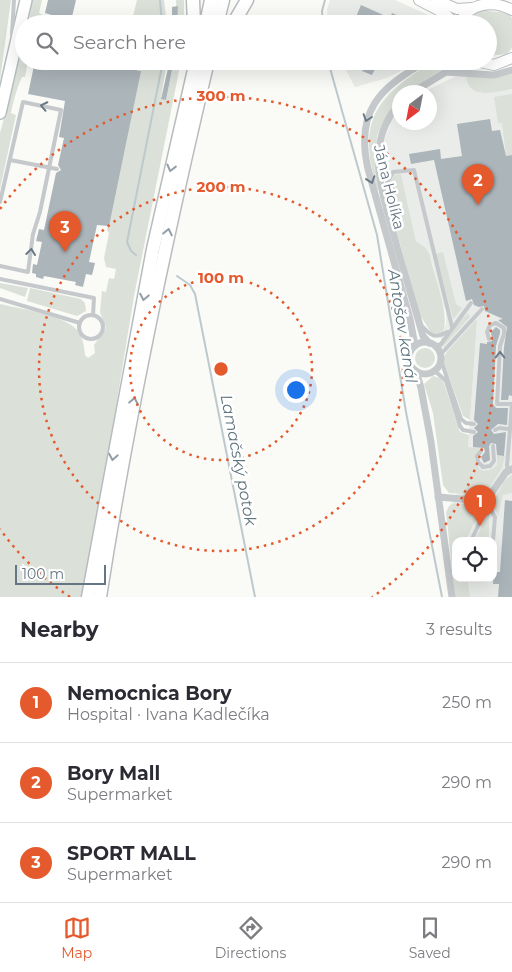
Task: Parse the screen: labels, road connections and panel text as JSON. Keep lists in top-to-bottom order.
{
  "streets": {
    "street": ["Jána Holíka"]
  },
  "water": ["Antošov kanál", "Lamačský potok"],
  "scale_bar": "100 m",
  "north": "bottom left",
  "page": {
    "search": "Search here",
    "pins": ["2", "3", "1"],
    "scale": "100 m",
    "heading": ["Nearby", "3 results"],
    "list": [
      {
        "mark": "1",
        "name": "Nemocnica Bory",
        "note": "Hospital · Ivana Kadlečíka",
        "value": "250 m"
      },
      {
        "mark": "2",
        "name": "Bory Mall",
        "note": "Supermarket",
        "value": "290 m"
      },
      {
        "mark": "3",
        "name": "SPORT MALL",
        "note": "Supermarket",
        "value": "290 m"
      }
    ],
    "nav": ["Map", "Directions", "Saved"]
  },
  "rings": ["300 m", "200 m", "100 m"]
}
